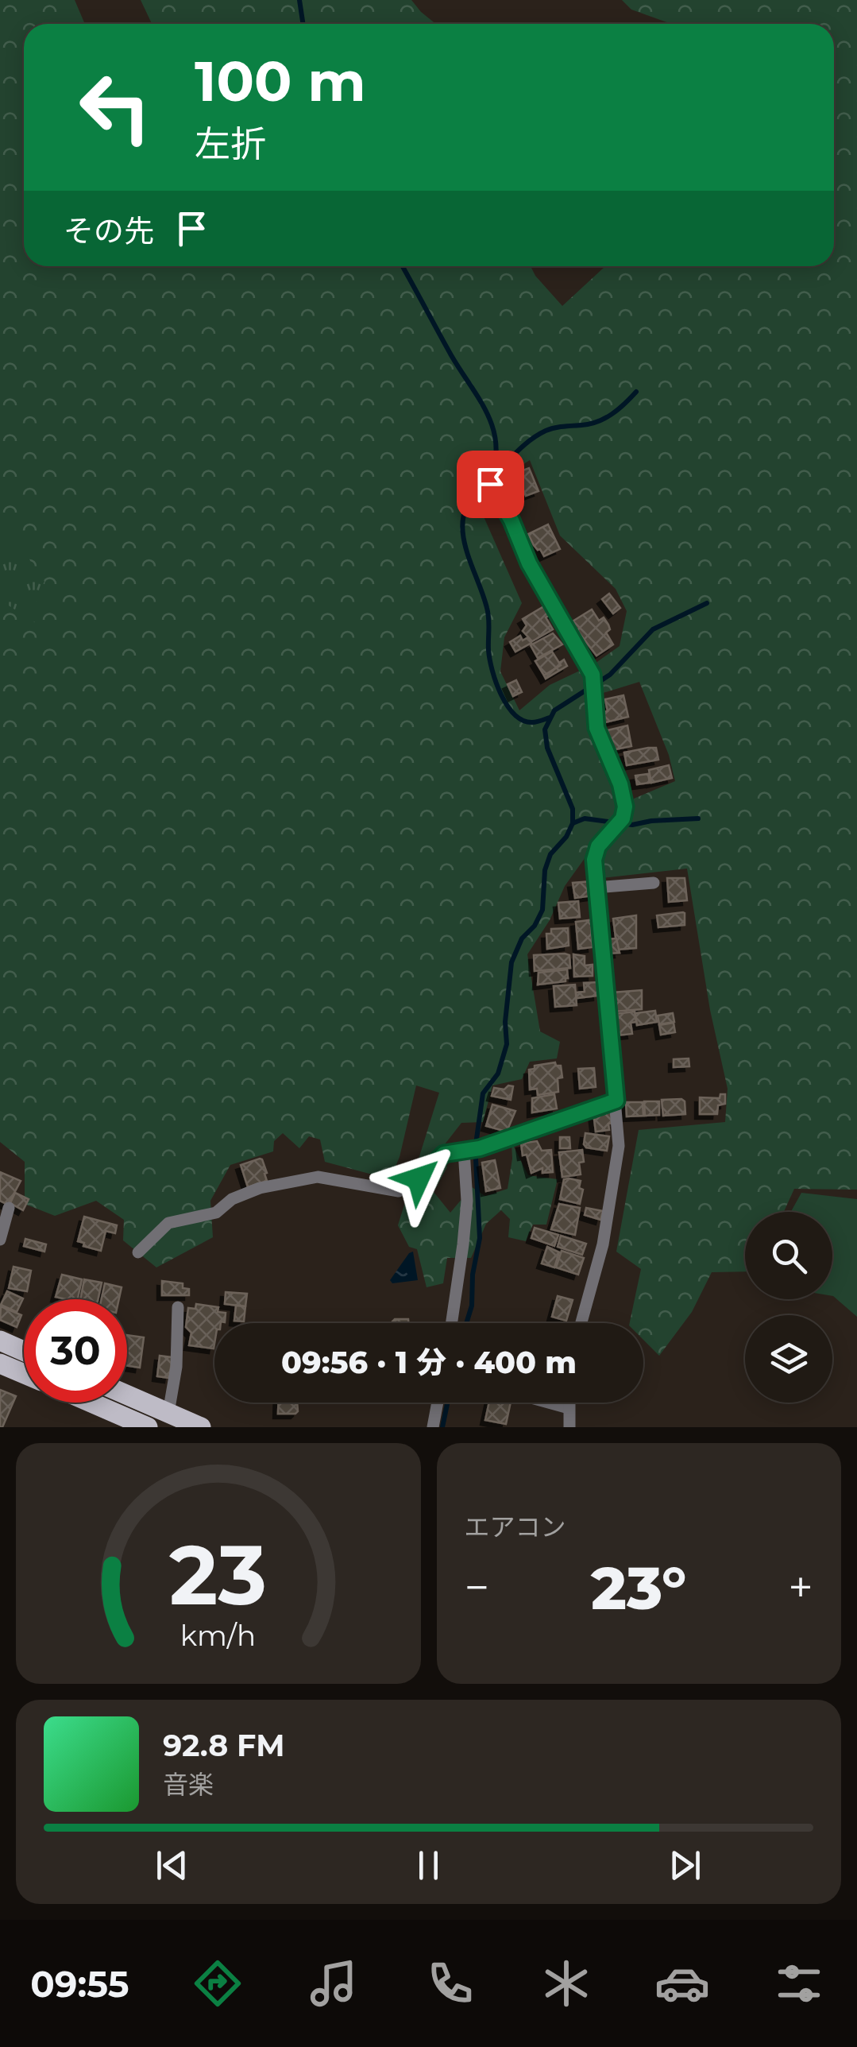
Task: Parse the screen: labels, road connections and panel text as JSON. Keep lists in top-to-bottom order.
{
  "page": {
    "turn": ["100 m", "左折"],
    "then": "その先",
    "limit": "30",
    "trip": "09:56 · 1 分 · 400 m",
    "tile": "エアコン",
    "heat": ["−", "23°", "+"],
    "song": ["92.8 FM", "音楽"],
    "tabs": "09:55",
    "gauge": ["23", "km/h"]
  }
}
